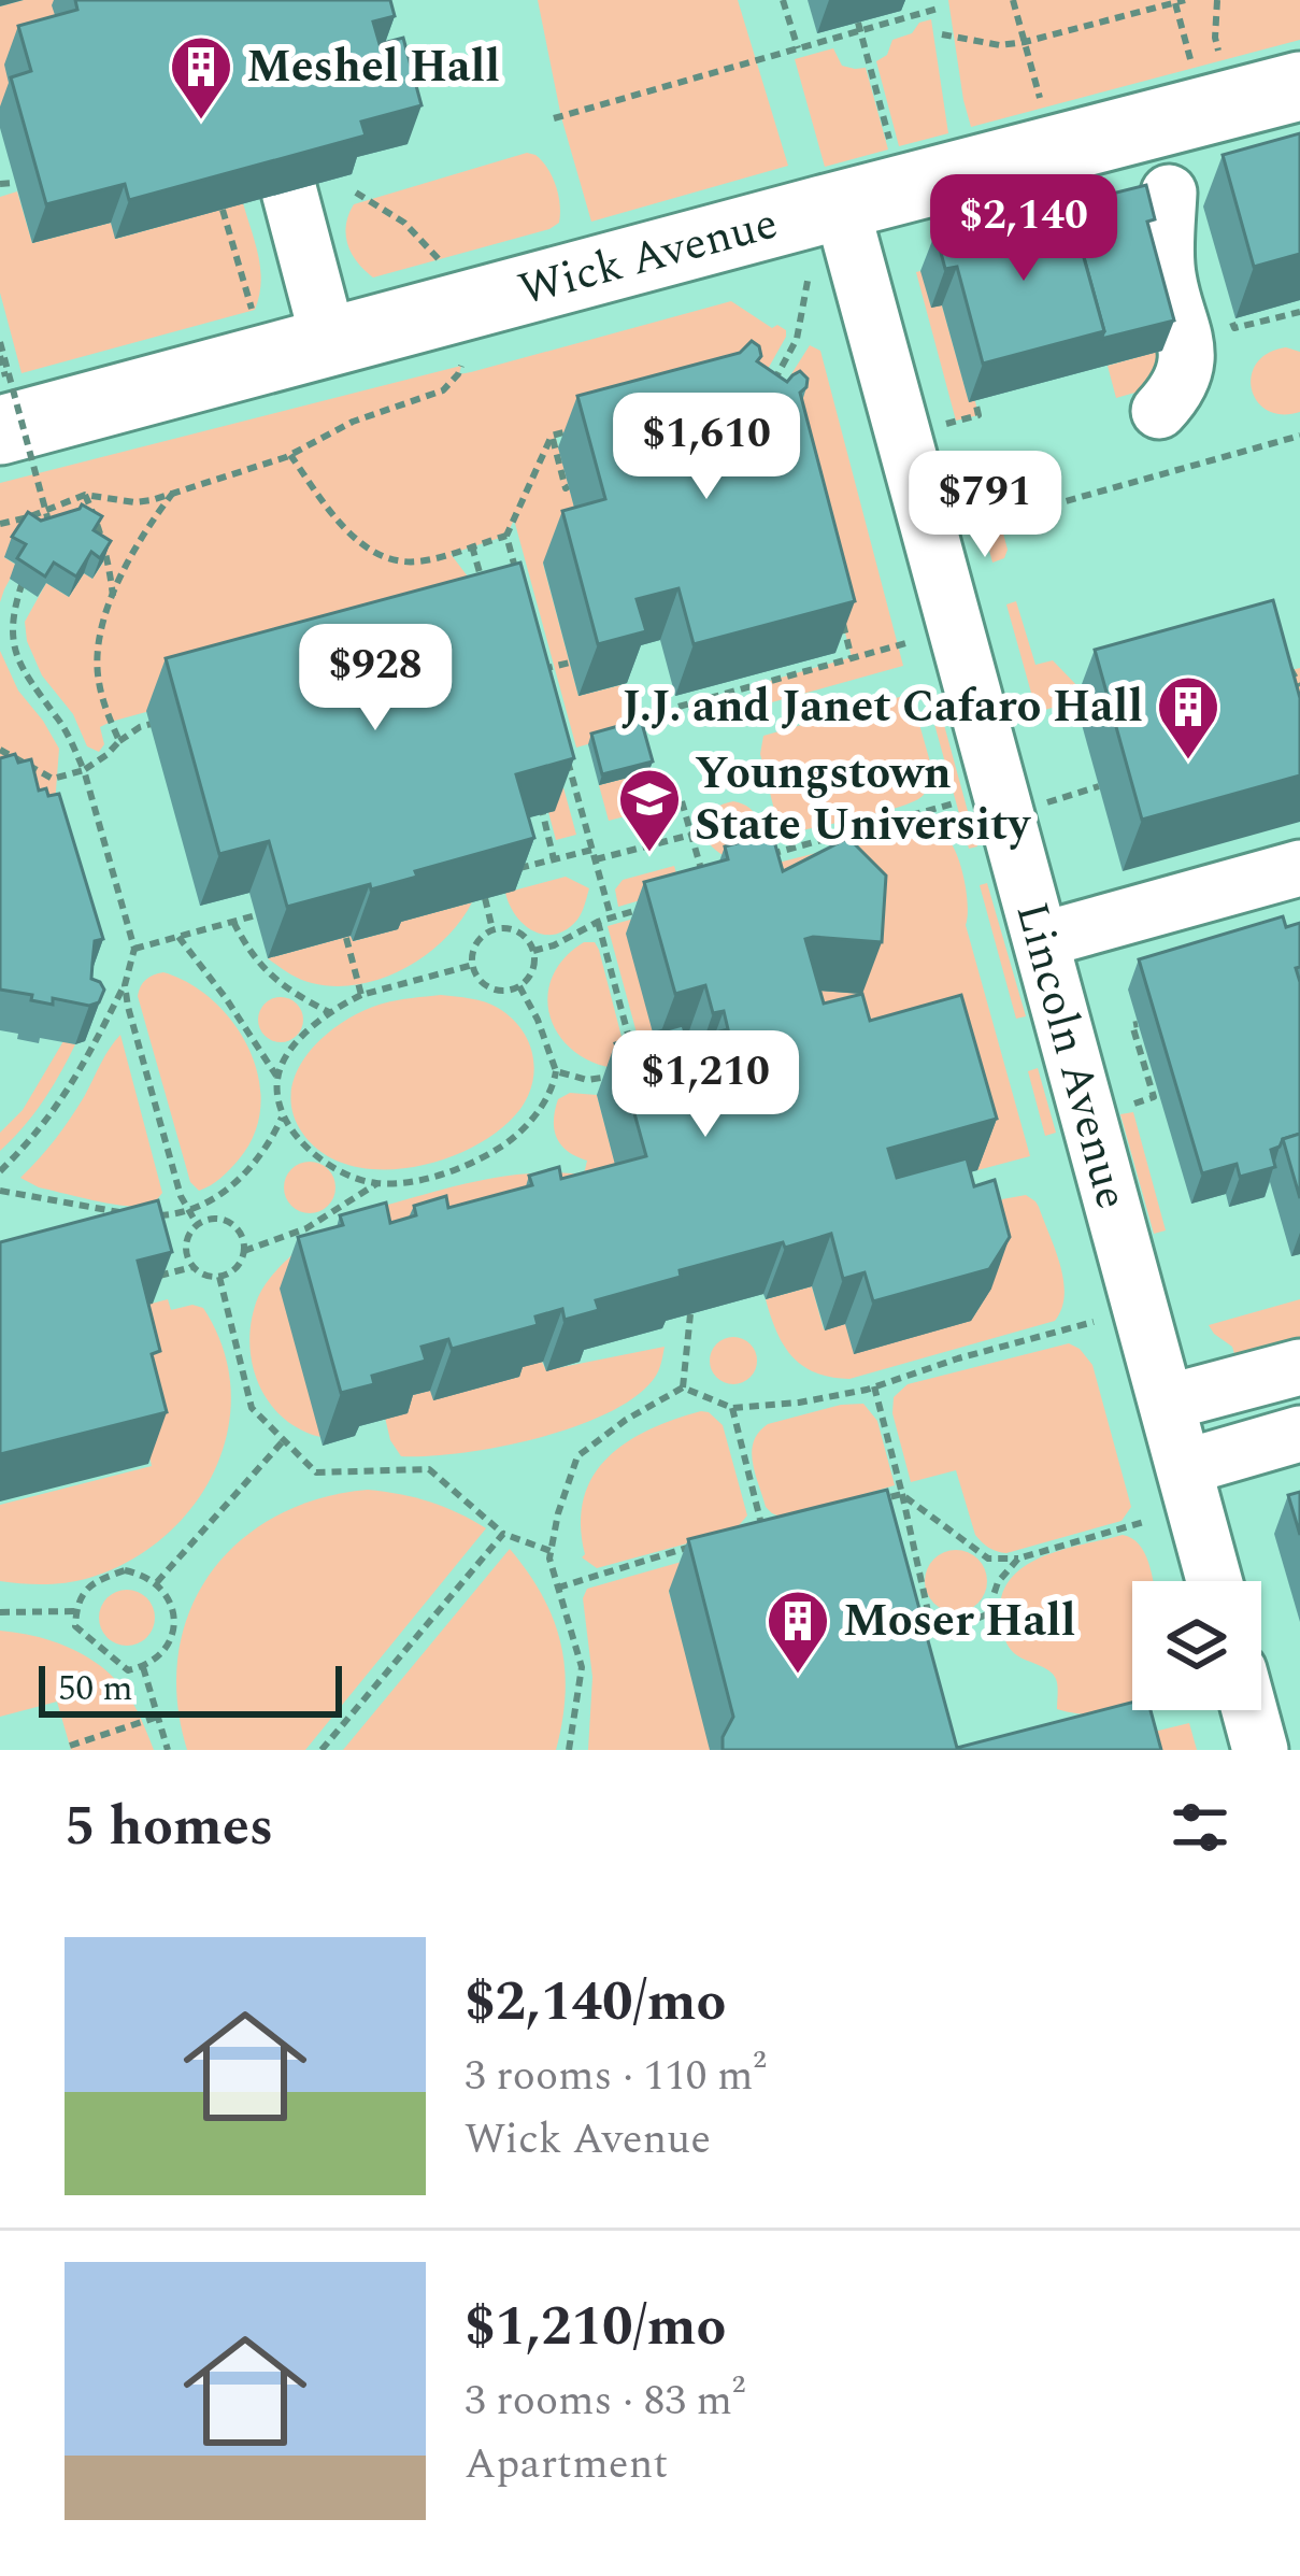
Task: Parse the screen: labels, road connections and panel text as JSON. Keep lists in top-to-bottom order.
{
  "streets": {
    "main road": ["Wick Avenue"],
    "street": ["Lincoln Avenue"]
  },
  "crossings": [
    ["Wick Avenue", "Lincoln Avenue"]
  ],
  "places": {
    "building": ["Meshel Hall", "J.J. and Janet Cafaro Hall", "Moser Hall"],
    "school or university": ["Youngstown State University"]
  },
  "scale_bar": "50 m",
  "page": {
    "price": [
      "$2,140",
      "$1,610",
      "$791",
      "$928",
      "$1,210"
    ],
    "scale": "50 m",
    "heading": "5 homes",
    "list": [
      {
        "name": "$2,140/mo",
        "note": "3 rooms · 110 m² · Wick Avenue"
      },
      {
        "name": "$1,210/mo",
        "note": "3 rooms · 83 m² · Apartment"
      }
    ]
  }
}
